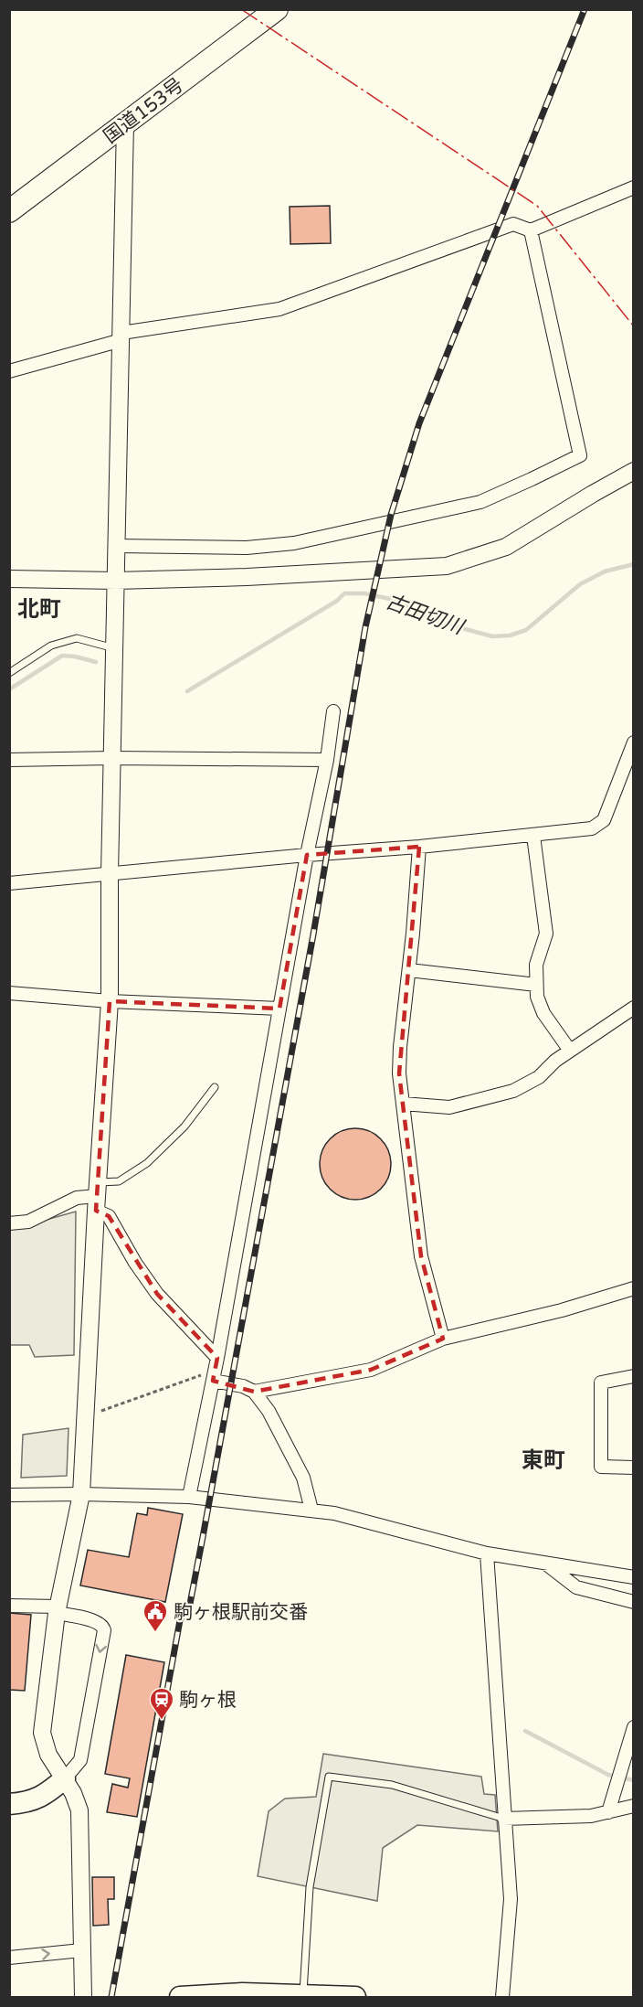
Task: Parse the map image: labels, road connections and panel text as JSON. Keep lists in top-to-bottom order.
{
  "streets": {
    "highway": ["国道153号"]
  },
  "districts": ["北町", "東町"],
  "water": ["古田切川"],
  "places": {
    "public building": ["駒ヶ根駅前交番"],
    "station": ["駒ヶ根"]
  }
}
